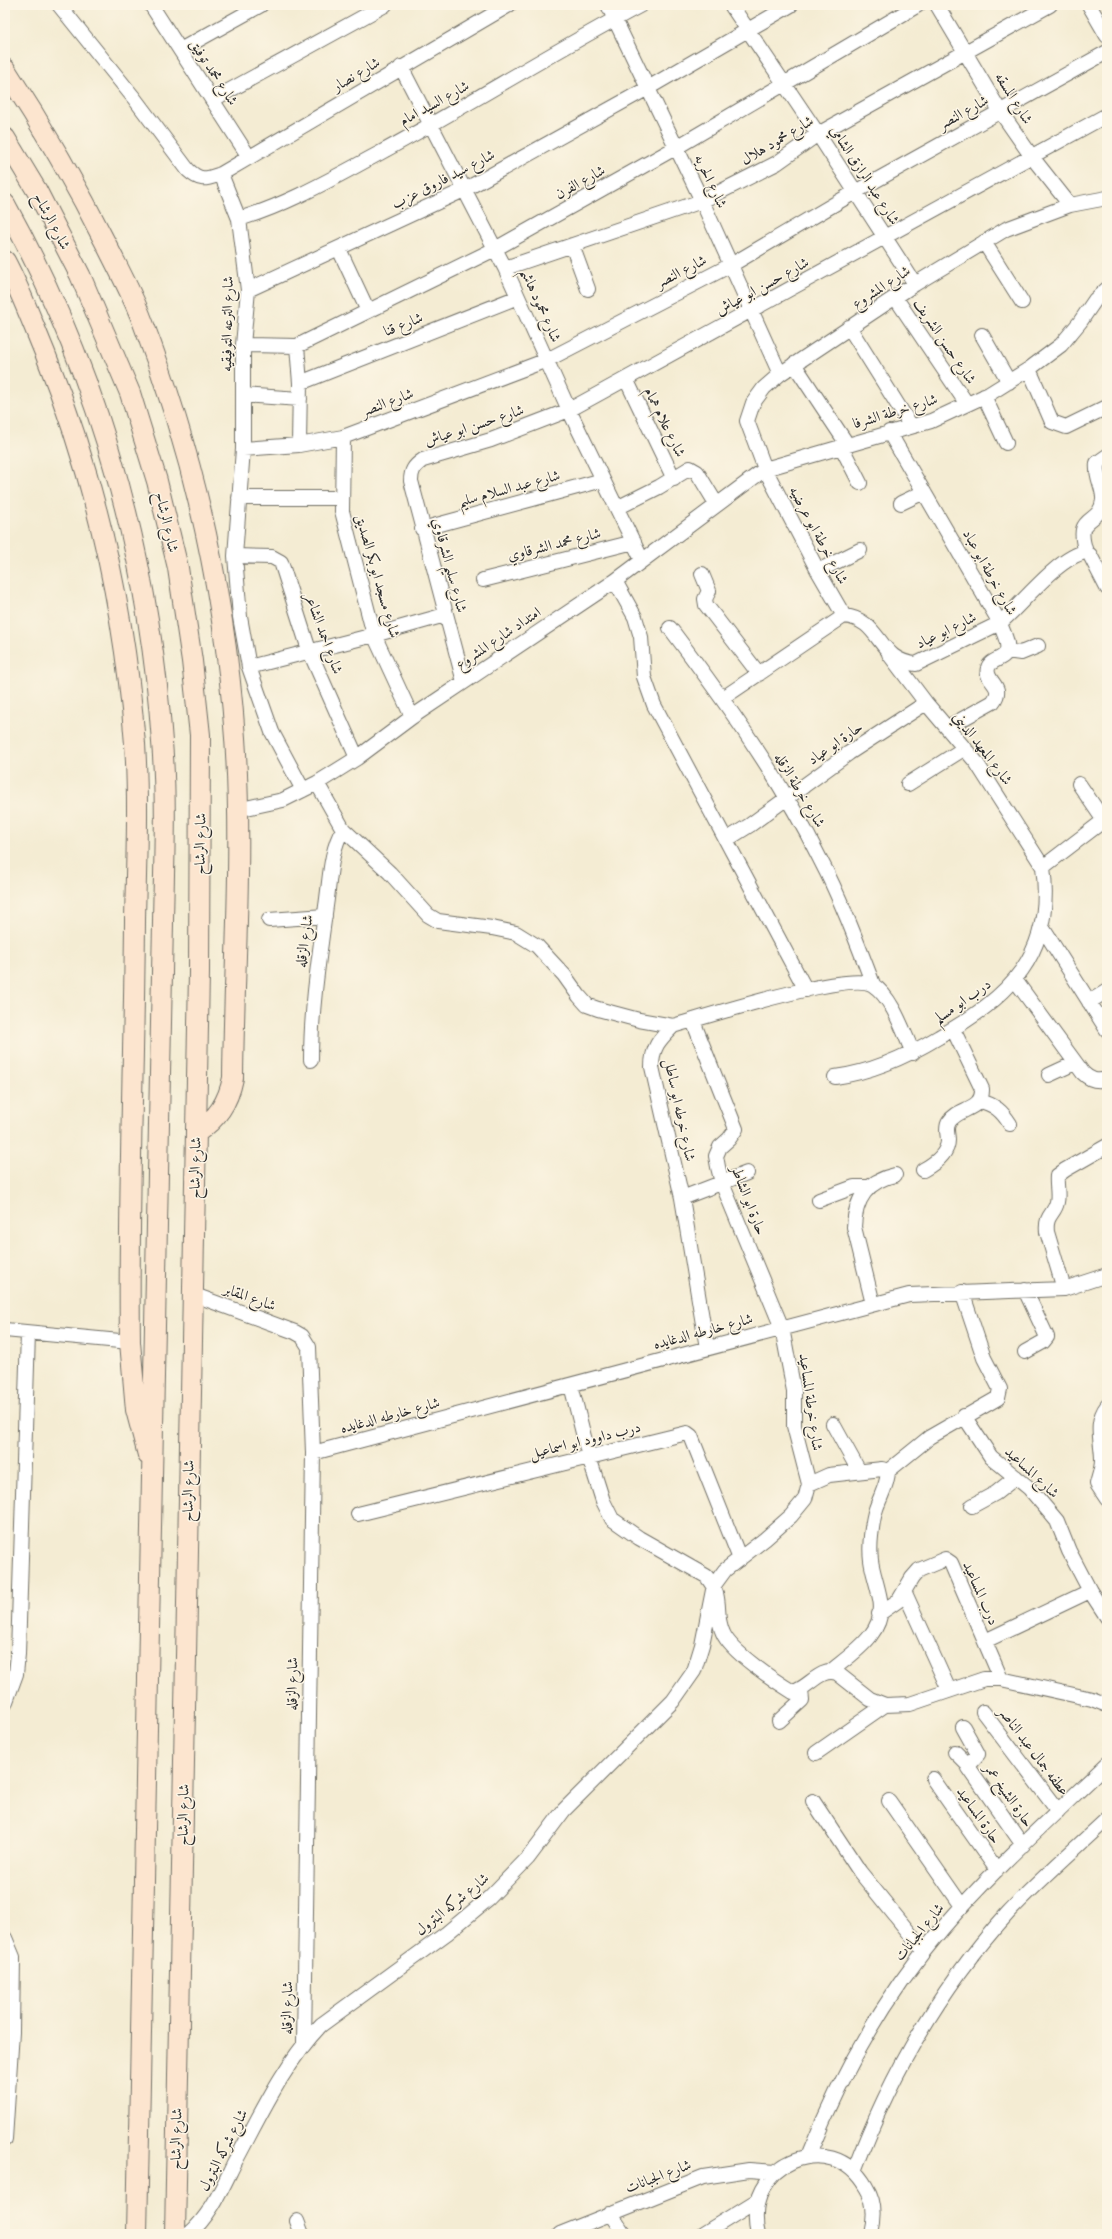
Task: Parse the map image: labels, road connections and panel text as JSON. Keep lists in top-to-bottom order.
{
  "streets": {
    "main road": ["شارع الرشاح"],
    "street": [
      "شارع محمد توفيق",
      "شارع نصار",
      "شارع المسقه",
      "شارع السيد امام",
      "شارع النصر",
      "شارع محمود هلال",
      "شارع عبد الرازق الشامي",
      "شارع سيد فاروق عزب",
      "شارع الحريه",
      "شارع الفرن",
      "شارع حسن ابو عياش",
      "شارع المشروع",
      "شارع محمود هاشم",
      "شارع الترعه التوفيقيه",
      "شارع قنا",
      "شارع حسن الشريف",
      "شارع خرطة الشرفا",
      "شارع علام همام",
      "شارع عبد السلام سليم",
      "شارع خرطة ابو عرضيه",
      "شارع محمد الشرقاوي",
      "شارع سليم الشرقاوي",
      "شارع خرطة ابو عباد",
      "شارع مسجد ابو بكر الصديق",
      "شارع ابو عياد",
      "شارع احمد الشاعر",
      "امتداد شارع المشروع",
      "حارة ابو عياد",
      "شارع المعهد الديني",
      "شارع خرطة الزقله",
      "شارع الزقله",
      "درب ابو مسلم",
      "شارع خرطه ابو ساطل",
      "حارة ابو الشاطر",
      "شارع المقابر",
      "شارع خارطه الدغايده",
      "شارع خرطة المساعيد",
      "درب داوود ابو اسماعيل",
      "شارع المساعيد",
      "درب المساعيد",
      "عطفه جمال عبد الناصر",
      "حارة الشيخ عمر",
      "حارة المساعيد",
      "شارع شركه البترول",
      "شارع الجبانات"
    ]
  },
  "crossings": [
    ["شارع محمد توفيق", "شارع نصار"],
    ["شارع نصار", "شارع محمود هاشم"],
    ["شارع نصار", "شارع الترعه التوفيقيه"],
    ["شارع المسقه", "شارع النصر"],
    ["شارع المسقه", "شارع محمود هلال"],
    ["شارع المسقه", "شارع حسن ابو عياش"],
    ["شارع المسقه", "شارع المشروع"],
    ["شارع السيد امام", "شارع الحريه"],
    ["شارع السيد امام", "شارع محمود هاشم"],
    ["شارع السيد امام", "شارع الترعه التوفيقيه"],
    ["شارع النصر", "شارع عبد الرازق الشامي"],
    ["شارع النصر", "شارع الحريه"],
    ["شارع النصر", "شارع محمود هاشم"],
    ["شارع النصر", "شارع الترعه التوفيقيه"],
    ["شارع النصر", "شارع مسجد ابو بكر الصديق"],
    ["شارع محمود هلال", "شارع عبد الرازق الشامي"],
    ["شارع محمود هلال", "شارع الحريه"],
    ["شارع محمود هلال", "شارع محمود هاشم"],
    ["شارع عبد الرازق الشامي", "شارع سيد فاروق عزب"],
    ["شارع عبد الرازق الشامي", "شارع الفرن"],
    ["شارع عبد الرازق الشامي", "شارع حسن ابو عياش"],
    ["شارع عبد الرازق الشامي", "شارع المشروع"],
    ["شارع سيد فاروق عزب", "شارع الحريه"],
    ["شارع سيد فاروق عزب", "شارع محمود هاشم"],
    ["شارع سيد فاروق عزب", "شارع الترعه التوفيقيه"],
    ["شارع الحريه", "شارع الفرن"],
    ["شارع الحريه", "شارع حسن ابو عياش"],
    ["شارع الحريه", "شارع المشروع"],
    ["شارع الفرن", "شارع محمود هاشم"],
    ["شارع الفرن", "شارع الترعه التوفيقيه"],
    ["شارع الرشاح", "شارع المقابر"],
    ["شارع حسن ابو عياش", "شارع محمود هاشم"],
    ["شارع حسن ابو عياش", "شارع علام همام"],
    ["شارع حسن ابو عياش", "شارع سليم الشرقاوي"],
    ["شارع المشروع", "شارع حسن الشريف"],
    ["شارع المشروع", "شارع خرطة الشرفا"],
    ["شارع المشروع", "شارع خرطة ابو عرضيه"],
    ["شارع المشروع", "امتداد شارع المشروع"],
    ["شارع محمود هاشم", "شارع قنا"],
    ["شارع محمود هاشم", "شارع عبد السلام سليم"],
    ["شارع محمود هاشم", "شارع محمد الشرقاوي"],
    ["شارع محمود هاشم", "امتداد شارع المشروع"],
    ["شارع الترعه التوفيقيه", "شارع احمد الشاعر"],
    ["شارع الترعه التوفيقيه", "امتداد شارع المشروع"],
    ["شارع حسن الشريف", "شارع خرطة الشرفا"],
    ["شارع خرطة الشرفا", "شارع خرطة ابو عرضيه"],
    ["شارع خرطة الشرفا", "شارع خرطة ابو عباد"],
    ["شارع خرطة الشرفا", "امتداد شارع المشروع"],
    ["شارع عبد السلام سليم", "شارع سليم الشرقاوي"],
    ["شارع خرطة ابو عرضيه", "شارع ابو عياد"],
    ["شارع خرطة ابو عرضيه", "امتداد شارع المشروع"],
    ["شارع سليم الشرقاوي", "امتداد شارع المشروع"],
    ["شارع خرطة ابو عباد", "شارع ابو عياد"],
    ["شارع مسجد ابو بكر الصديق", "امتداد شارع المشروع"],
    ["شارع ابو عياد", "شارع المعهد الديني"],
    ["شارع احمد الشاعر", "امتداد شارع المشروع"],
    ["حارة ابو عياد", "شارع المعهد الديني"],
    ["حارة ابو عياد", "شارع خرطة الزقله"],
    ["شارع المعهد الديني", "درب ابو مسلم"],
    ["شارع الزقله", "شارع المقابر"],
    ["شارع الزقله", "شارع خارطه الدغايده"],
    ["شارع الزقله", "شارع شركه البترول"],
    ["شارع خرطه ابو ساطل", "شارع خارطه الدغايده"],
    ["حارة ابو الشاطر", "شارع خارطه الدغايده"],
    ["حارة ابو الشاطر", "شارع خرطة المساعيد"],
    ["شارع خارطه الدغايده", "شارع خرطة المساعيد"],
    ["عطفه جمال عبد الناصر", "شارع الجبانات"],
    ["حارة الشيخ عمر", "شارع الجبانات"],
    ["حارة المساعيد", "شارع الجبانات"]
  ]
}
